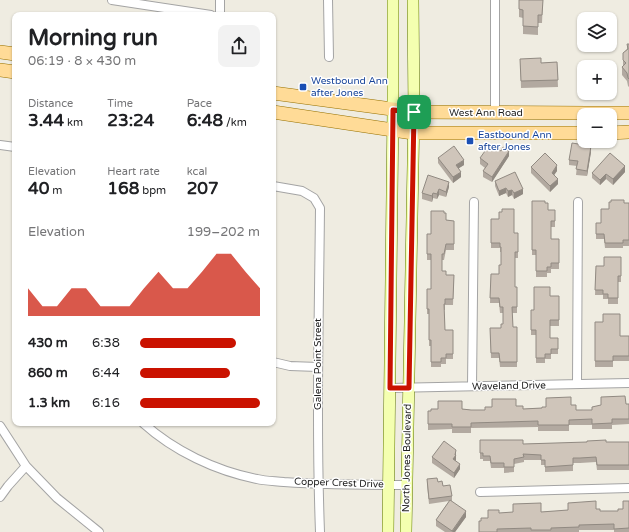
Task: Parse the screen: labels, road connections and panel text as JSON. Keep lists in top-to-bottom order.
{
  "streets": {
    "main road": ["West Ann Road", "North Jones Boulevard"],
    "street": ["Galena Point Street", "Waveland Drive", "Copper Crest Drive"]
  },
  "crossings": [
    ["West Ann Road", "North Jones Boulevard"],
    ["Galena Point Street", "Copper Crest Drive"],
    ["Waveland Drive", "North Jones Boulevard"],
    ["North Jones Boulevard", "Copper Crest Drive"]
  ],
  "places": {
    "transit": ["Westbound Ann after Jones", "Eastbound Ann after Jones"]
  },
  "page": {
    "map_buttons": ["+", "−"],
    "heading": ["Morning run", "06:19 · 8 × 430 m"],
    "stats": [
      ["Distance", "3.44 km"],
      ["Time", "23:24"],
      ["Pace", "6:48 /km"],
      ["Elevation", "40 m"],
      ["Heart rate", "168 bpm"],
      ["kcal", "207"]
    ],
    "chart": ["Elevation", "199–202 m"],
    "list": [
      {
        "name": "430 m",
        "note": "6:38"
      },
      {
        "name": "860 m",
        "note": "6:44"
      },
      {
        "name": "1.3 km",
        "note": "6:16"
      }
    ]
  }
}
